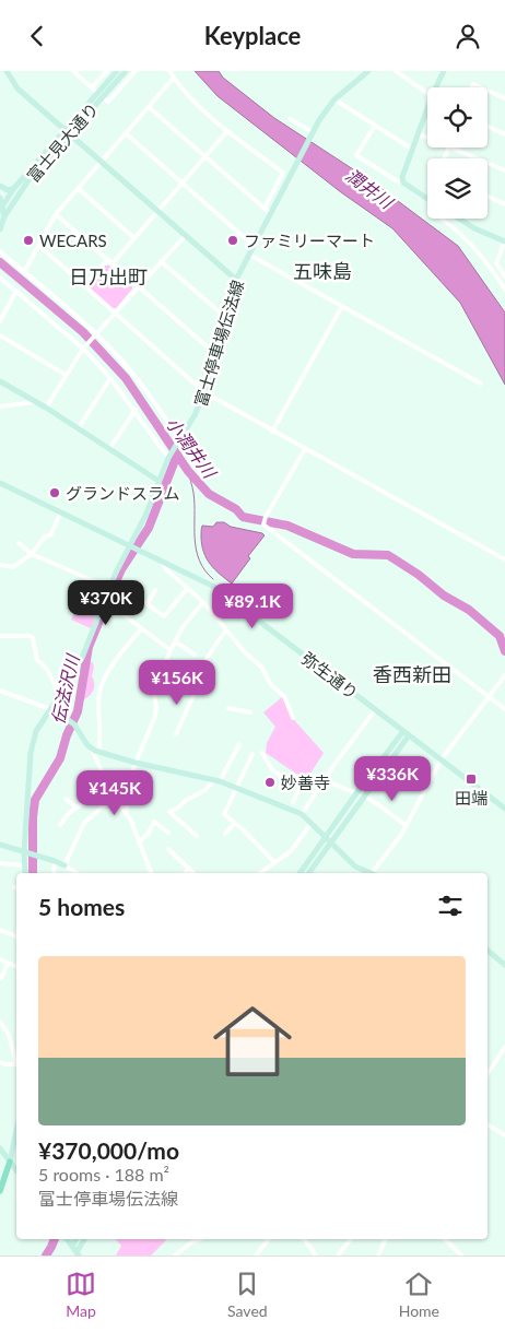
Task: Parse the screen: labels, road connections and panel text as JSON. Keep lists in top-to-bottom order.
{
  "streets": {
    "street": ["富士見大通り", "富士停車場伝法線", "弥生通り"]
  },
  "crossings": [
    ["富士停車場伝法線", "弥生通り"]
  ],
  "districts": ["五味島", "日乃出町", "香西新田"],
  "water": ["潤井川", "小潤井川", "伝法沢川"],
  "places": {
    "other": [
      "WECARS",
      "ファミリーマート",
      "グランドスラム",
      "妙善寺"
    ],
    "transit": ["田端"]
  },
  "page": {
    "header": "Keyplace",
    "price": [
      "¥370K",
      "¥89.1K",
      "¥156K",
      "¥336K",
      "¥145K"
    ],
    "heading": "5 homes",
    "list": [
      {
        "name": "¥370,000/mo",
        "note": "5 rooms · 188 m² · 富士停車場伝法線"
      }
    ],
    "tabs": ["Map", "Saved", "Home"]
  }
}
